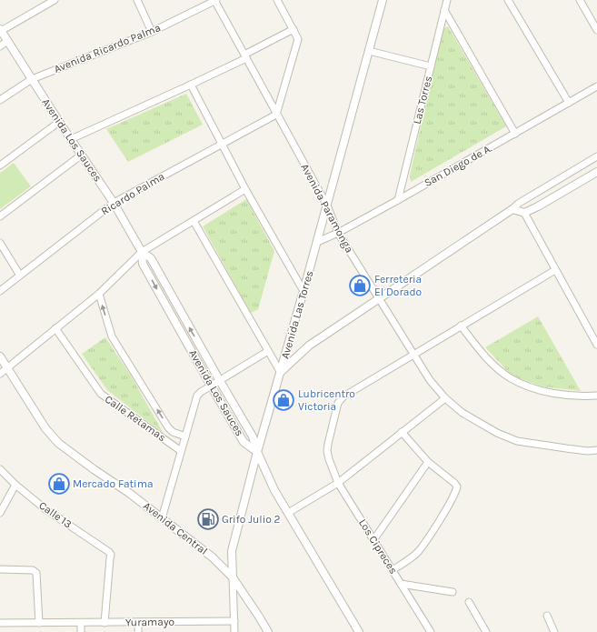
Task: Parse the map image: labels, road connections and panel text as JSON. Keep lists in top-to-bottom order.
{
  "streets": {
    "street": [
      "Avenida Ricardo Palma",
      "Las Torres",
      "Avenida Los Sauces",
      "San Diego de A.",
      "Ricardo Palma",
      "Avenida Paramonga",
      "Avenida Las Torres",
      "Calle Retamas",
      "Calle 13",
      "Avenida Central",
      "Los Cipreces",
      "Yuramayo"
    ]
  },
  "crossings": [
    ["Avenida Ricardo Palma", "Avenida Los Sauces"],
    ["Avenida Ricardo Palma", "Avenida Paramonga"],
    ["Las Torres", "San Diego de A."],
    ["Avenida Los Sauces", "Ricardo Palma"],
    ["Avenida Los Sauces", "Avenida Las Torres"],
    ["San Diego de A.", "Avenida Paramonga"],
    ["San Diego de A.", "Avenida Las Torres"],
    ["Ricardo Palma", "Avenida Paramonga"],
    ["Avenida Paramonga", "Avenida Las Torres"],
    ["Avenida Paramonga", "Los Cipreces"],
    ["Avenida Las Torres", "Avenida Central"],
    ["Avenida Las Torres", "Yuramayo"],
    ["Calle 13", "Yuramayo"]
  ],
  "places": {
    "shop": ["Ferreteria El Dorado", "Lubricentro Victoria", "Mercado Fatima"],
    "fuel station": ["Grifo Julio 2"]
  }
}
